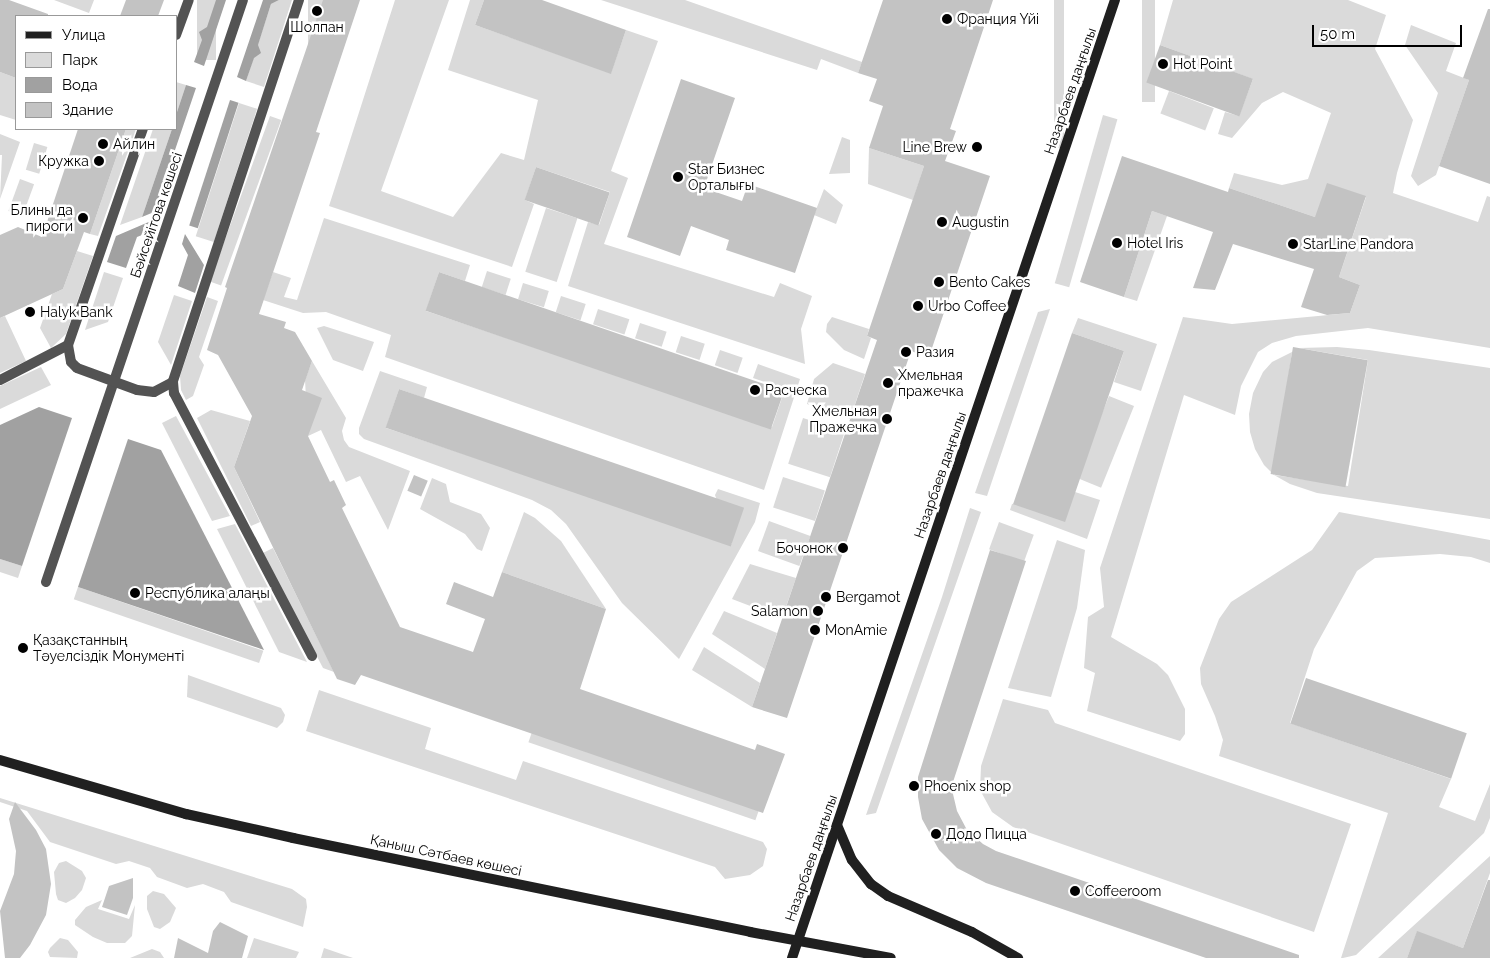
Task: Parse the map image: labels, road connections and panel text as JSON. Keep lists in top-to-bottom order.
{
  "streets": {
    "main road": ["Назарбаев даңғылы", "Қаныш Сәтбаев көшесі"],
    "street": ["Бәйсейітова көшесі"]
  },
  "crossings": [
    ["Назарбаев даңғылы", "Қаныш Сәтбаев көшесі"]
  ],
  "places": [
    "Шолпан",
    "Франция Үйі",
    "Hot Point",
    "Айлин",
    "Line Brew",
    "Кружка",
    "Star Бизнес Орталығы",
    "Блины да пироги",
    "Augustin",
    "Hotel Iris",
    "StarLine Pandora",
    "Bento Cakes",
    "Urbo Coffee",
    "Halyk Bank",
    "Разия",
    "Хмельная пражечка",
    "Расческа",
    "Хмельная Пражечка",
    "Бочонок",
    "Республика алаңы",
    "Bergamot",
    "Salamon",
    "MonAmie",
    "Қазақстанның Тәуелсіздік Монументі",
    "Phoenix shop",
    "Додо Пицца",
    "Coffeeroom"
  ],
  "legend": [
    "Улица",
    "Парк",
    "Вода",
    "Здание"
  ],
  "scale_bar": "50 m"
}
